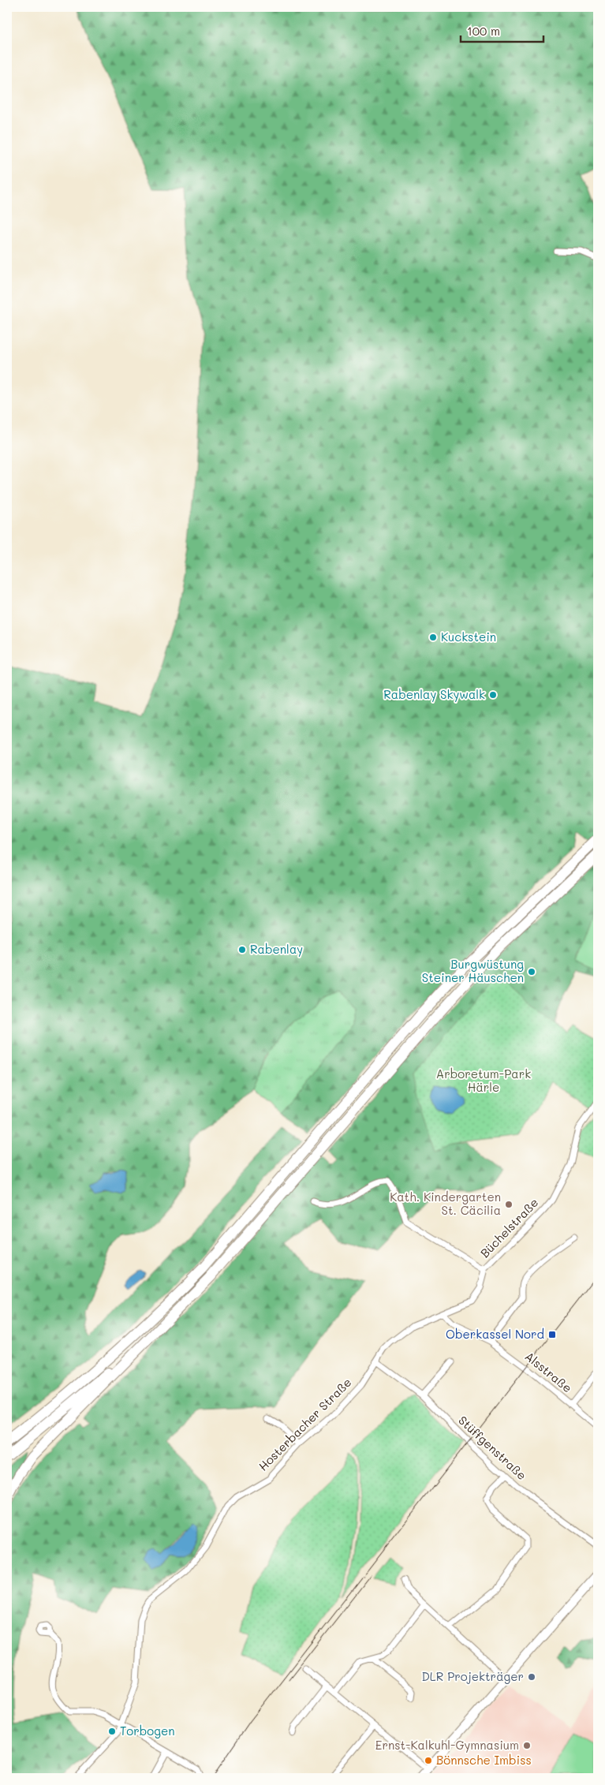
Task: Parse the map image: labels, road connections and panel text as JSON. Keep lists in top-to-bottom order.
{
  "streets": {
    "street": [
      "Büchelstraße",
      "Alsstraße",
      "Hosterbacher Straße",
      "Stüffgenstraße"
    ]
  },
  "crossings": [
    ["Büchelstraße", "Alsstraße"],
    ["Büchelstraße", "Hosterbacher Straße"],
    ["Alsstraße", "Hosterbacher Straße"],
    ["Hosterbacher Straße", "Stüffgenstraße"]
  ],
  "parks": ["Arboretum-Park Härle"],
  "places": {
    "other": [
      "Kuckstein",
      "Rabenlay Skywalk",
      "Rabenlay",
      "Burgwüstung Steiner Häuschen",
      "Kath. Kindergarten St. Cäcilia",
      "DLR Projekträger",
      "Torbogen",
      "Ernst-Kalkuhl-Gymnasium",
      "Bönnsche Imbiss"
    ],
    "transit": ["Oberkassel Nord"]
  },
  "scale_bar": "100 m"
}
